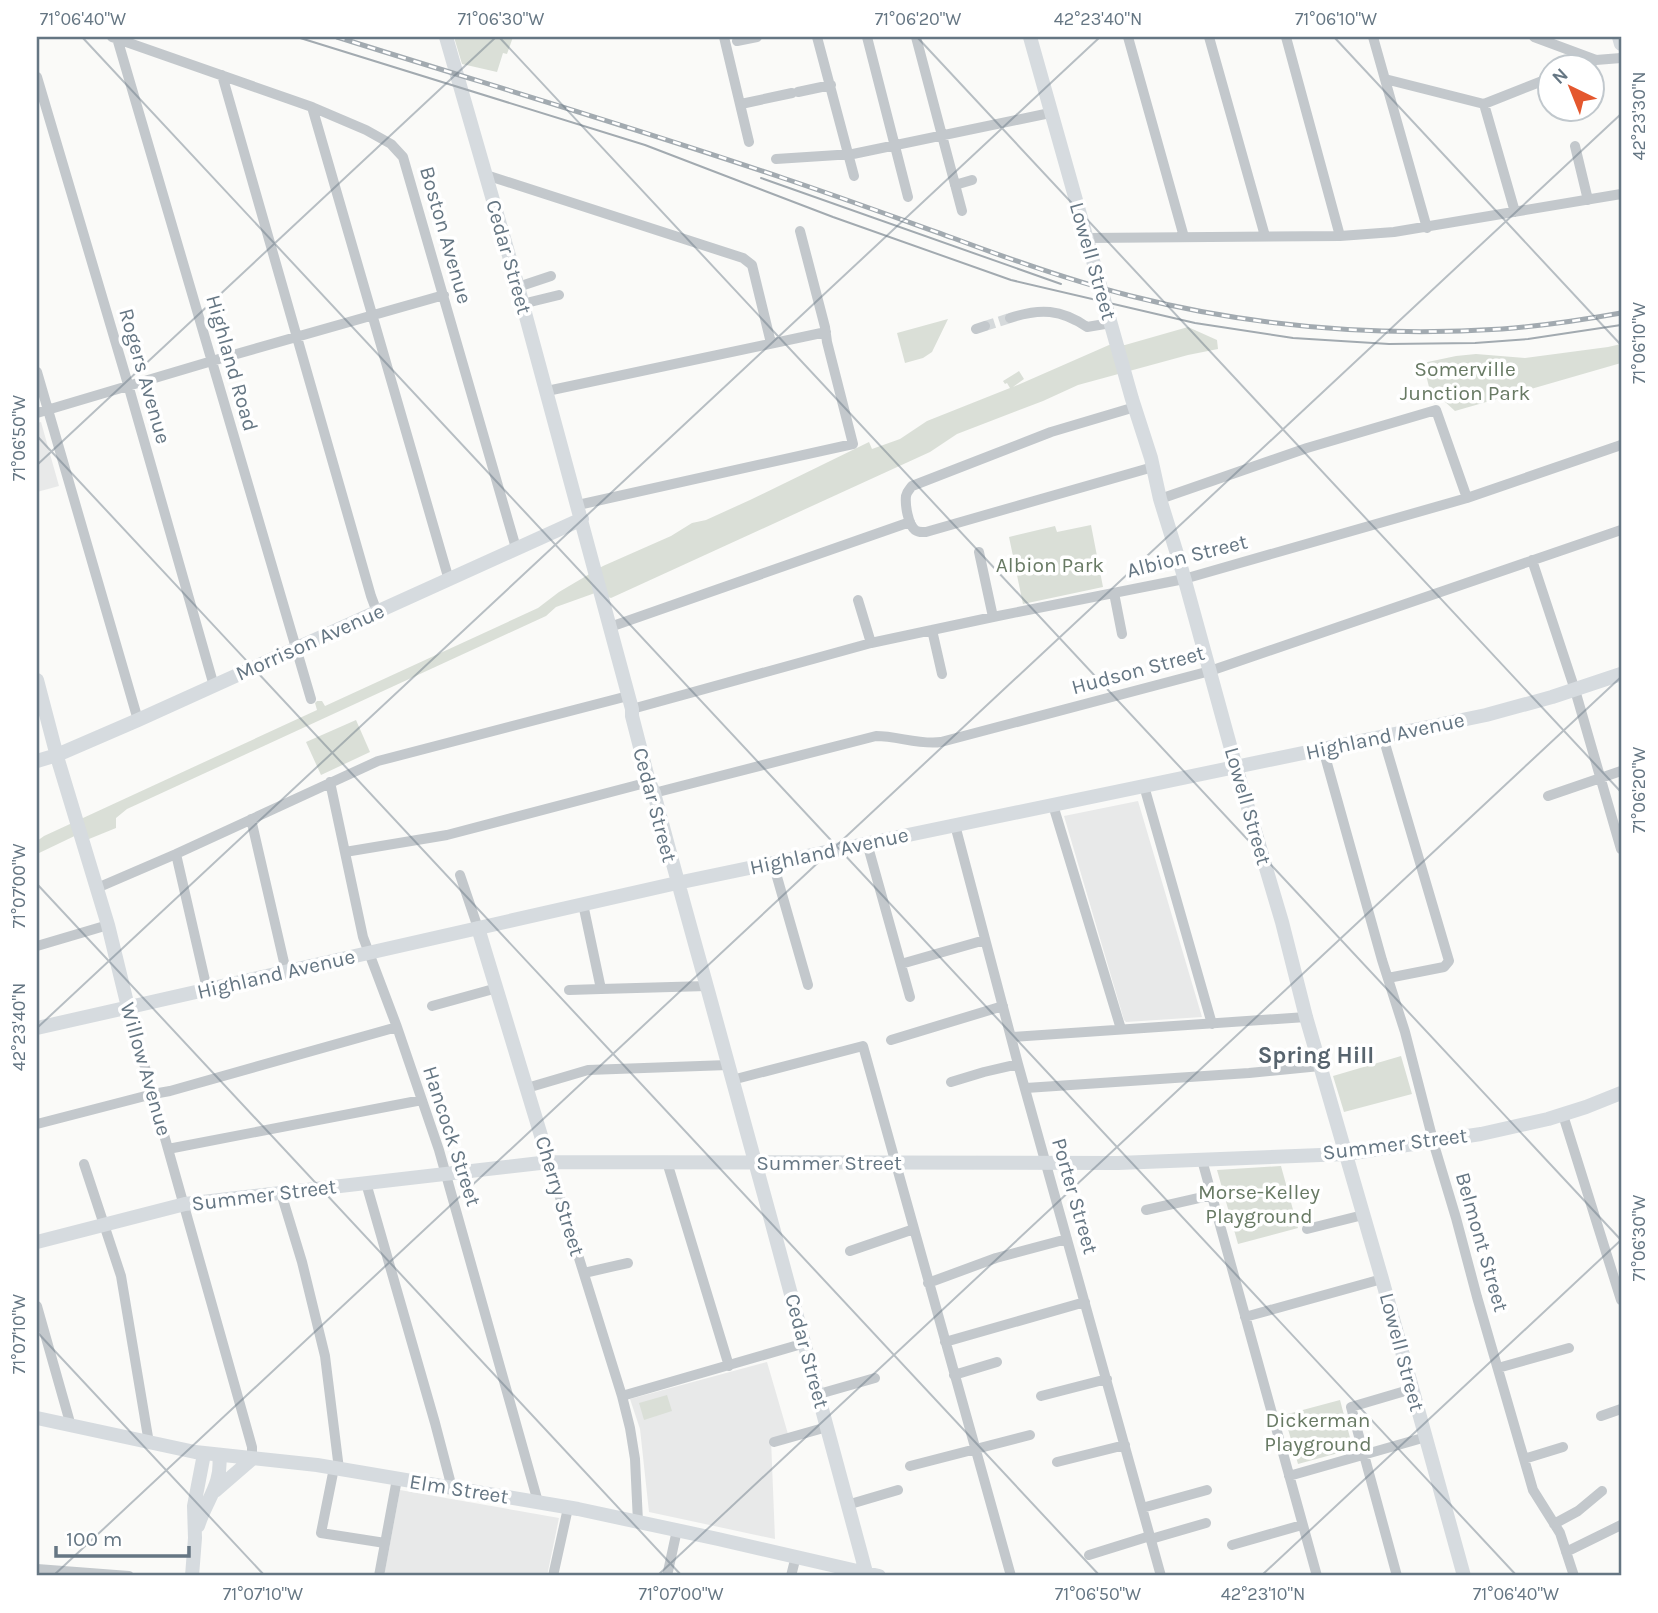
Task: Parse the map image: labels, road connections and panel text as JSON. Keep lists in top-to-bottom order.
{
  "streets": {
    "street": [
      "Boston Avenue",
      "Cedar Street",
      "Lowell Street",
      "Highland Road",
      "Rogers Avenue",
      "Albion Street",
      "Morrison Avenue",
      "Hudson Street",
      "Highland Avenue",
      "Willow Avenue",
      "Hancock Street",
      "Summer Street",
      "Cherry Street",
      "Porter Street",
      "Belmont Street",
      "Elm Street"
    ]
  },
  "crossings": [
    ["Boston Avenue", "Highland Road"],
    ["Boston Avenue", "Morrison Avenue"],
    ["Cedar Street", "Albion Street"],
    ["Cedar Street", "Morrison Avenue"],
    ["Cedar Street", "Hudson Street"],
    ["Cedar Street", "Highland Avenue"],
    ["Cedar Street", "Summer Street"],
    ["Cedar Street", "Elm Street"],
    ["Lowell Street", "Albion Street"],
    ["Lowell Street", "Hudson Street"],
    ["Lowell Street", "Highland Avenue"],
    ["Lowell Street", "Summer Street"],
    ["Highland Road", "Morrison Avenue"],
    ["Rogers Avenue", "Morrison Avenue"],
    ["Albion Street", "Willow Avenue"],
    ["Albion Street", "Hancock Street"],
    ["Morrison Avenue", "Willow Avenue"],
    ["Hudson Street", "Hancock Street"],
    ["Highland Avenue", "Willow Avenue"],
    ["Highland Avenue", "Hancock Street"],
    ["Highland Avenue", "Cherry Street"],
    ["Highland Avenue", "Porter Street"],
    ["Highland Avenue", "Belmont Street"],
    ["Willow Avenue", "Summer Street"],
    ["Willow Avenue", "Elm Street"],
    ["Hancock Street", "Summer Street"],
    ["Hancock Street", "Elm Street"],
    ["Summer Street", "Cherry Street"],
    ["Summer Street", "Porter Street"],
    ["Summer Street", "Belmont Street"],
    ["Cherry Street", "Elm Street"]
  ],
  "districts": ["Spring Hill"],
  "parks": [
    "Somerville Junction Park",
    "Albion Park",
    "Morse-Kelley Playground",
    "Dickerman Playground"
  ],
  "scale_bar": "100 m",
  "north": "top left",
  "coordinates": [
    "71°06'40\"W",
    "71°06'30\"W",
    "71°06'20\"W",
    "42°23'40\"N",
    "71°06'10\"W",
    "42°23'30\"N",
    "71°06'50\"W",
    "71°07'00\"W",
    "71°07'10\"W",
    "42°23'10\"N"
  ]
}
